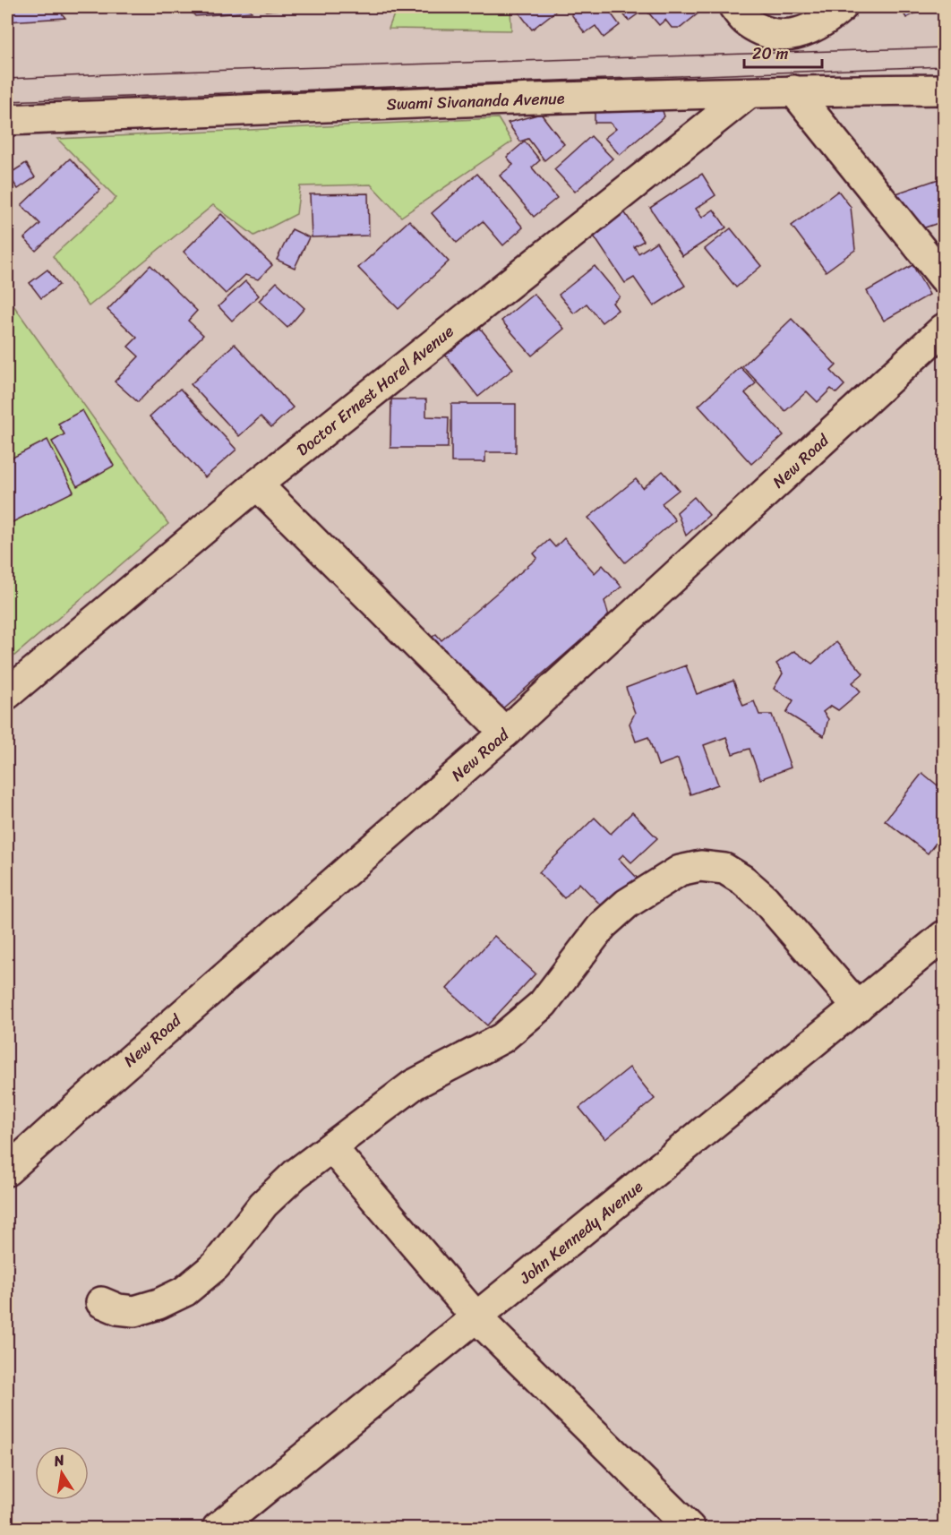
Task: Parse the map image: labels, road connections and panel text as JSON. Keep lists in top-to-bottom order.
{
  "streets": {
    "street": [
      "Swami Sivananda Avenue",
      "Doctor Ernest Harel Avenue",
      "New Road",
      "John Kennedy Avenue"
    ]
  },
  "crossings": [
    ["Swami Sivananda Avenue", "Doctor Ernest Harel Avenue"]
  ],
  "scale_bar": "20 m",
  "north": "top"
}
